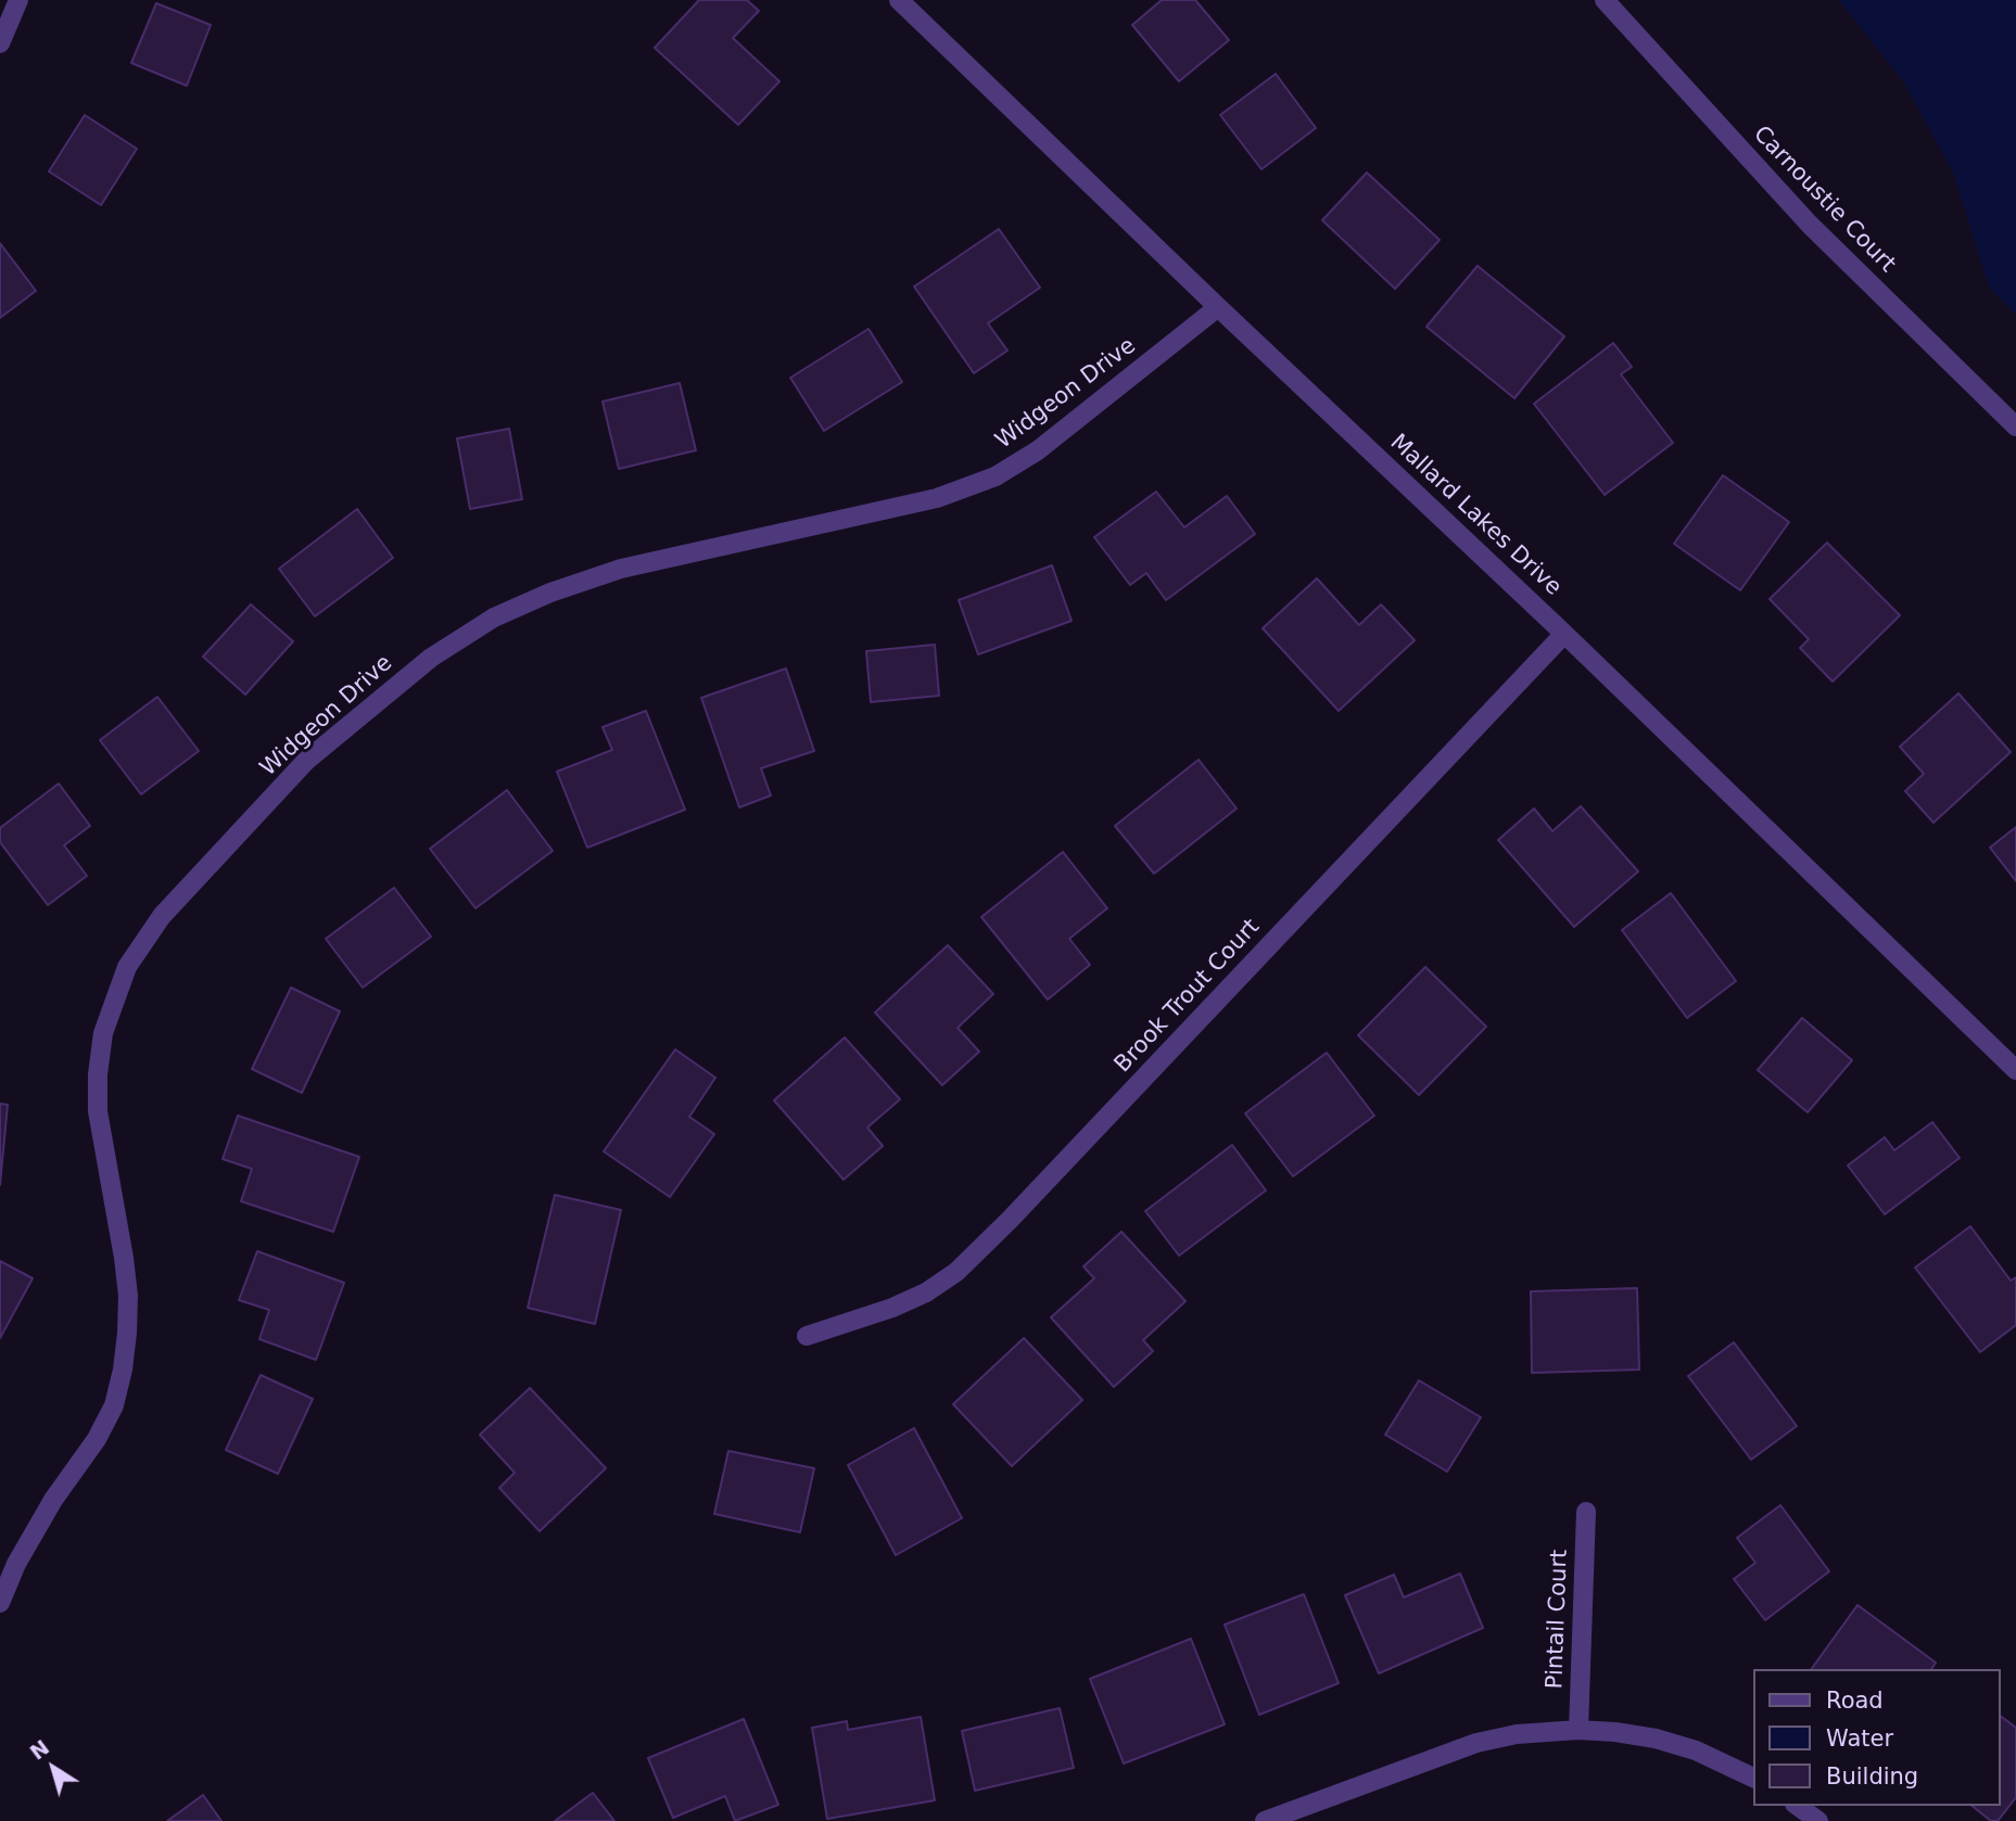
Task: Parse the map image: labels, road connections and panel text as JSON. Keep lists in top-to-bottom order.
{
  "streets": {
    "street": [
      "Carnoustie Court",
      "Widgeon Drive",
      "Mallard Lakes Drive",
      "Brook Trout Court",
      "Pintail Court"
    ]
  },
  "crossings": [
    ["Widgeon Drive", "Mallard Lakes Drive"],
    ["Mallard Lakes Drive", "Brook Trout Court"]
  ],
  "legend": ["Road", "Water", "Building"],
  "north": "top left"
}
